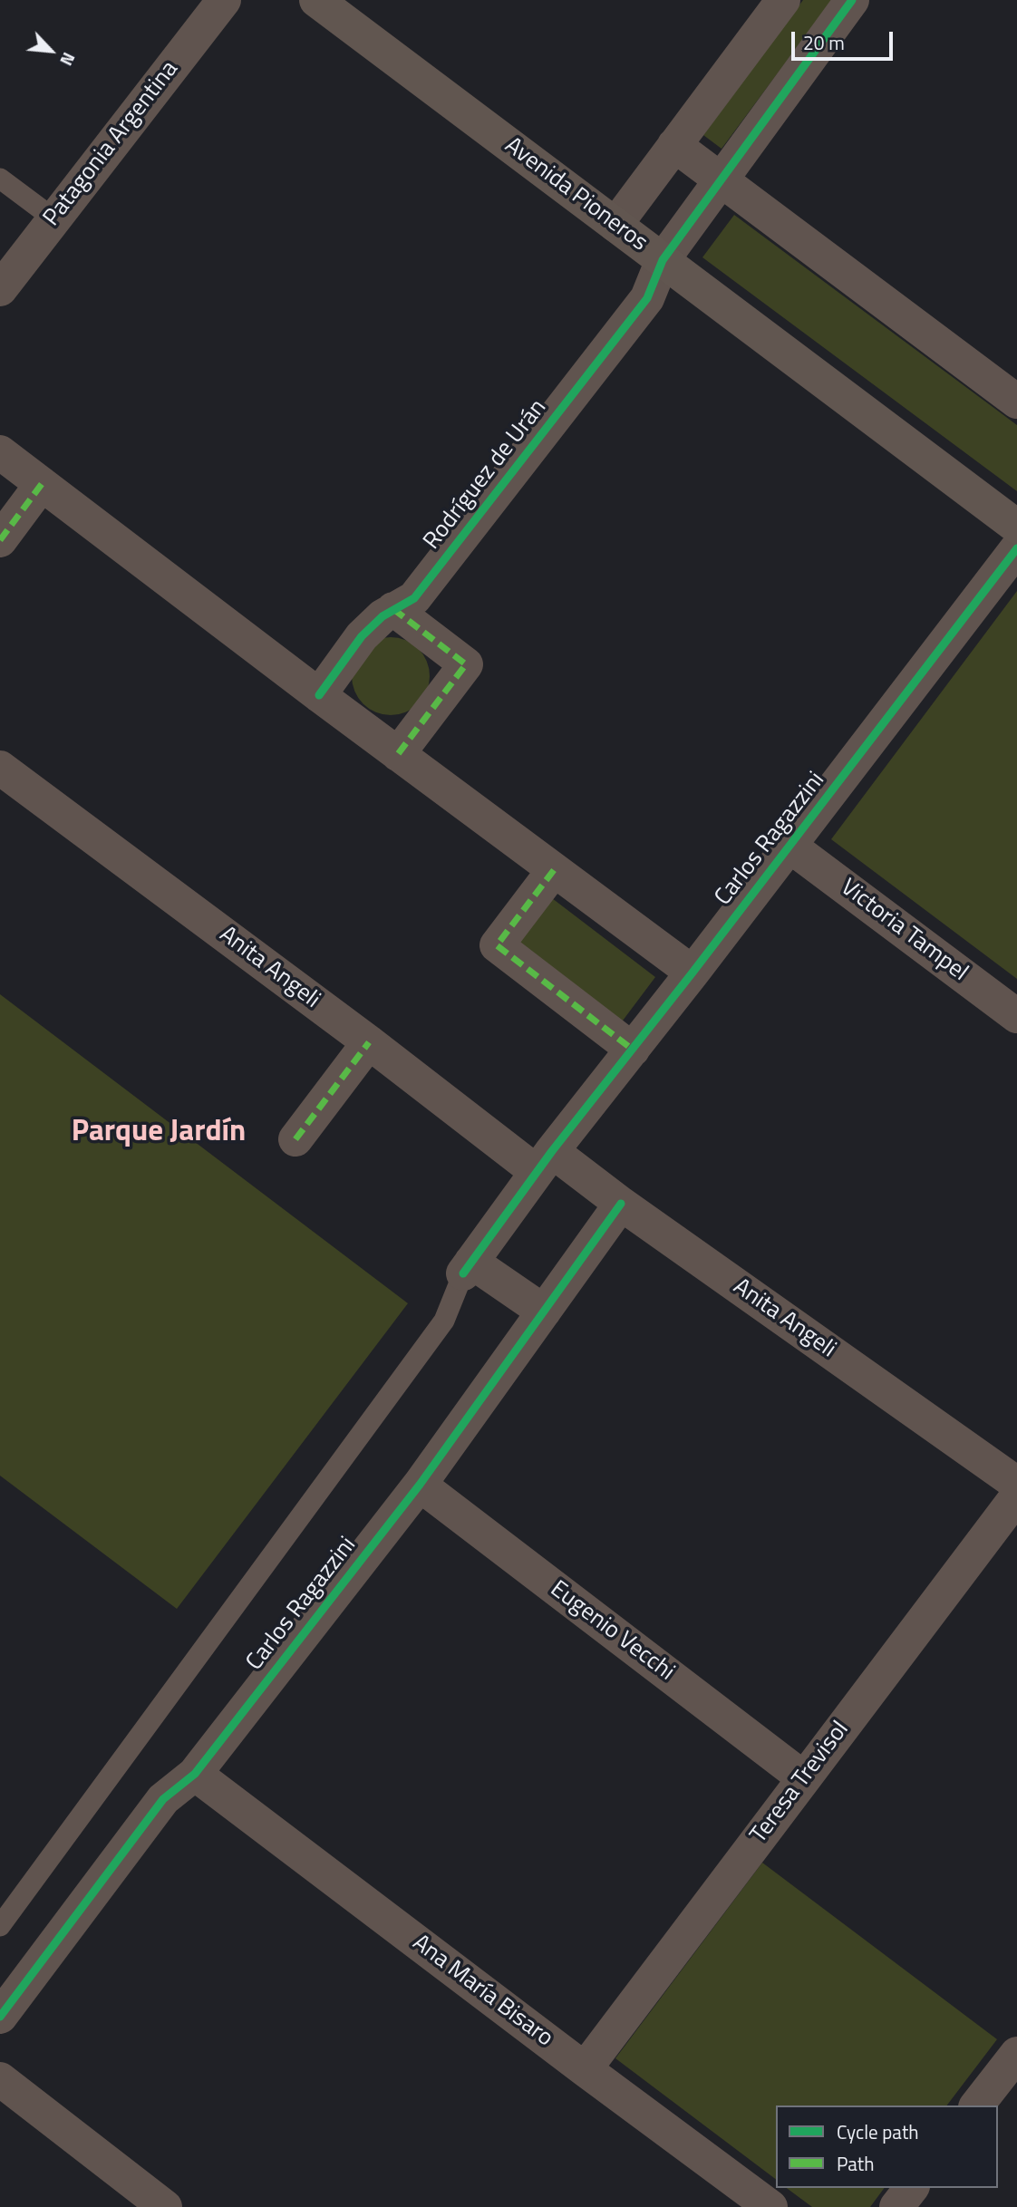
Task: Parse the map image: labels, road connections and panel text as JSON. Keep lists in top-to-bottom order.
{
  "streets": {
    "main road": ["Avenida Pioneros"],
    "street": [
      "Patagonia Argentina",
      "Rodríguez de Urán",
      "Carlos Ragazzini",
      "Victoria Tampel",
      "Anita Angeli",
      "Eugenio Vecchi",
      "Teresa Trevisol",
      "Ana María Bisaro"
    ]
  },
  "crossings": [
    ["Avenida Pioneros", "Rodríguez de Urán"],
    ["Carlos Ragazzini", "Victoria Tampel"],
    ["Carlos Ragazzini", "Anita Angeli"],
    ["Carlos Ragazzini", "Eugenio Vecchi"],
    ["Carlos Ragazzini", "Ana María Bisaro"],
    ["Eugenio Vecchi", "Teresa Trevisol"],
    ["Teresa Trevisol", "Ana María Bisaro"]
  ],
  "districts": ["Parque Jardín"],
  "legend": ["Cycle path", "Path"],
  "scale_bar": "20 m",
  "north": "bottom right"
}
